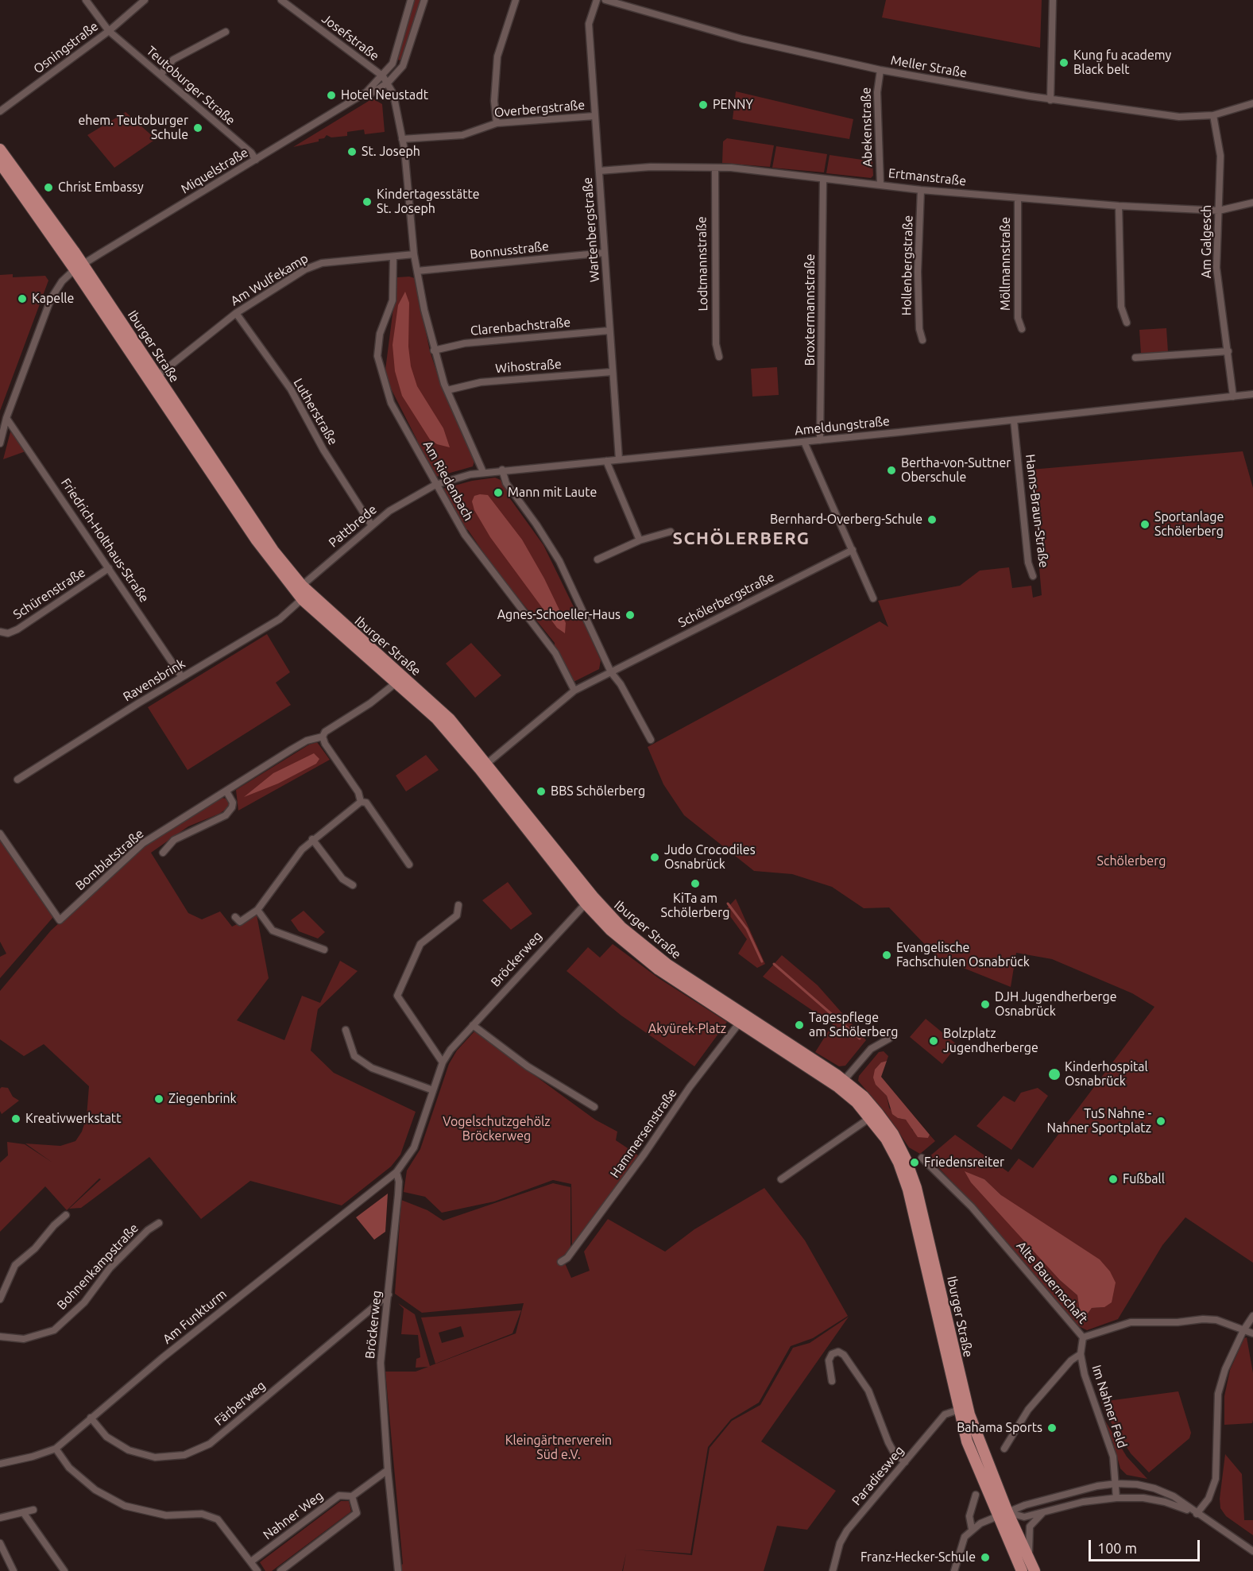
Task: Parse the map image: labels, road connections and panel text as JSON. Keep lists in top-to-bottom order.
{
  "streets": {
    "main road": ["Iburger Straße"],
    "street": [
      "Josefstraße",
      "Osningstraße",
      "Meller Straße",
      "Teutoburger Straße",
      "Overbergstraße",
      "Abekenstraße",
      "Miquelstraße",
      "Ertmanstraße",
      "Wartenbergstraße",
      "Am Galgesch",
      "Bonnusstraße",
      "Lodtmannstraße",
      "Möllmannstraße",
      "Hollenbergstraße",
      "Am Wulfekamp",
      "Broxtermannstraße",
      "Clarenbachstraße",
      "Wihostraße",
      "Lutherstraße",
      "Ameldungstraße",
      "Am Riedenbach",
      "Hanns-Braun-Straße",
      "Pattbrede",
      "Friedrich-Holthaus-Straße",
      "Schürenstraße",
      "Schölerbergstraße",
      "Ravensbrink",
      "Bomblatstraße",
      "Bröckerweg",
      "Hammersenstraße",
      "Bohnenkampstraße",
      "Alte Bauernschaft",
      "Am Funkturm",
      "Färberweg",
      "Im Nahner Feld",
      "Paradiesweg",
      "Nahner Weg"
    ]
  },
  "crossings": [
    ["Josefstraße", "Miquelstraße"],
    ["Osningstraße", "Teutoburger Straße"],
    ["Meller Straße", "Abekenstraße"],
    ["Meller Straße", "Am Galgesch"],
    ["Teutoburger Straße", "Miquelstraße"],
    ["Overbergstraße", "Wartenbergstraße"],
    ["Abekenstraße", "Ertmanstraße"],
    ["Miquelstraße", "Iburger Straße"],
    ["Miquelstraße", "Friedrich-Holthaus-Straße"],
    ["Ertmanstraße", "Wartenbergstraße"],
    ["Ertmanstraße", "Am Galgesch"],
    ["Ertmanstraße", "Lodtmannstraße"],
    ["Ertmanstraße", "Möllmannstraße"],
    ["Ertmanstraße", "Hollenbergstraße"],
    ["Ertmanstraße", "Broxtermannstraße"],
    ["Wartenbergstraße", "Bonnusstraße"],
    ["Wartenbergstraße", "Clarenbachstraße"],
    ["Wartenbergstraße", "Wihostraße"],
    ["Wartenbergstraße", "Ameldungstraße"],
    ["Am Galgesch", "Ameldungstraße"],
    ["Am Wulfekamp", "Iburger Straße"],
    ["Am Wulfekamp", "Lutherstraße"],
    ["Am Wulfekamp", "Am Riedenbach"],
    ["Broxtermannstraße", "Ameldungstraße"],
    ["Iburger Straße", "Pattbrede"],
    ["Iburger Straße", "Schölerbergstraße"],
    ["Iburger Straße", "Ravensbrink"],
    ["Iburger Straße", "Bomblatstraße"],
    ["Iburger Straße", "Bröckerweg"],
    ["Iburger Straße", "Hammersenstraße"],
    ["Iburger Straße", "Paradiesweg"],
    ["Lutherstraße", "Pattbrede"],
    ["Ameldungstraße", "Am Riedenbach"],
    ["Ameldungstraße", "Hanns-Braun-Straße"],
    ["Ameldungstraße", "Pattbrede"],
    ["Am Riedenbach", "Pattbrede"],
    ["Am Riedenbach", "Schölerbergstraße"],
    ["Friedrich-Holthaus-Straße", "Schürenstraße"],
    ["Friedrich-Holthaus-Straße", "Ravensbrink"],
    ["Bröckerweg", "Am Funkturm"],
    ["Bröckerweg", "Färberweg"],
    ["Bröckerweg", "Nahner Weg"],
    ["Alte Bauernschaft", "Im Nahner Feld"],
    ["Am Funkturm", "Färberweg"]
  ],
  "districts": ["SCHÖLERBERG"],
  "parks": [
    "Schölerberg",
    "Akyürek-Platz",
    "Vogelschutzgehölz Bröckerweg",
    "Kleingärtnerverein Süd e.V."
  ],
  "places": [
    "Kung fu academy Black belt",
    "Hotel Neustadt",
    "PENNY",
    "ehem. Teutoburger Schule",
    "St. Joseph",
    "Christ Embassy",
    "Kindertagesstätte St. Joseph",
    "Kapelle",
    "Bertha-von-Suttner Oberschule",
    "Mann mit Laute",
    "Bernhard-Overberg-Schule",
    "Sportanlage Schölerberg",
    "Agnes-Schoeller-Haus",
    "BBS Schölerberg",
    "Judo Crocodiles Osnabrück",
    "KiTa am Schölerberg",
    "Evangelische Fachschulen Osnabrück",
    "DJH Jugendherberge Osnabrück",
    "Tagespflege am Schölerberg",
    "Bolzplatz Jugendherberge",
    "Kinderhospital Osnabrück",
    "Ziegenbrink",
    "Kreativwerkstatt",
    "TuS Nahne - Nahner Sportplatz",
    "Friedensreiter",
    "Fußball",
    "Bahama Sports",
    "Franz-Hecker-Schule"
  ],
  "scale_bar": "100 m"
}
